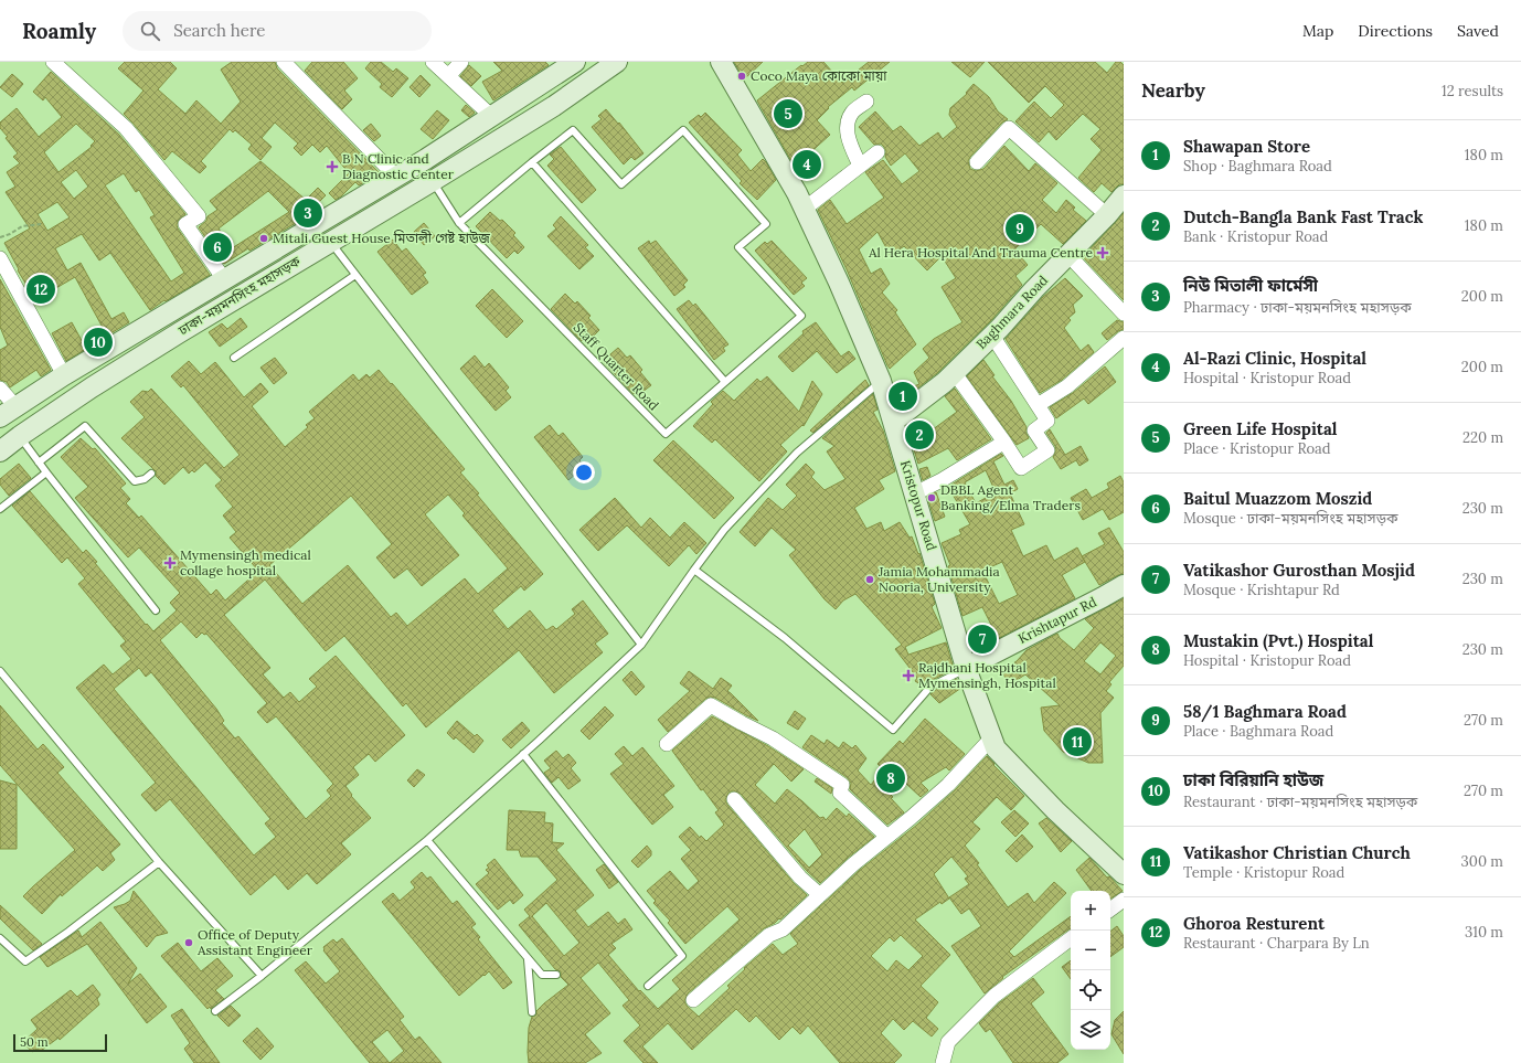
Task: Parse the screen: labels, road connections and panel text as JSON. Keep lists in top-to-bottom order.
{
  "streets": {
    "main road": [
      "ঢাকা-ময়মনসিংহ মহাসড়ক",
      "Baghmara Road",
      "Kristopur Road",
      "Krishtapur Rd"
    ],
    "lane": ["Staff Quarter Road"]
  },
  "crossings": [
    ["ঢাকা-ময়মনসিংহ মহাসড়ক", "Staff Quarter Road"],
    ["Baghmara Road", "Kristopur Road"],
    ["Kristopur Road", "Krishtapur Rd"]
  ],
  "places": {
    "other": [
      "Coco Maya কোকো মায়া",
      "Mitali Guest House মিতালী গেষ্ট হাউজ",
      "DBBL Agent Banking/Elma Traders",
      "Jamia Mohammadia Nooria, University",
      "Office of Deputy Assistant Engineer"
    ],
    "health": [
      "B N Clinic and Diagnostic Center",
      "Al Hera Hospital And Trauma Centre",
      "Mymensingh medical collage hospital",
      "Rajdhani Hospital Mymensingh, Hospital"
    ]
  },
  "scale_bar": "50 m",
  "page": {
    "header": "Roamly",
    "search": "Search here",
    "nav": ["Map", "Directions", "Saved"],
    "heading": ["Nearby", "12 results"],
    "pins": [
      "5",
      "4",
      "3",
      "9",
      "6",
      "12",
      "10",
      "1",
      "2",
      "7",
      "11",
      "8"
    ],
    "list": [
      {
        "mark": "1",
        "name": "Shawapan Store",
        "note": "Shop · Baghmara Road",
        "value": "180 m"
      },
      {
        "mark": "2",
        "name": "Dutch-Bangla Bank Fast Track",
        "note": "Bank · Kristopur Road",
        "value": "180 m"
      },
      {
        "mark": "3",
        "name": "নিউ মিতালী ফার্মেসী",
        "note": "Pharmacy · ঢাকা-ময়মনসিংহ মহাসড়ক",
        "value": "200 m"
      },
      {
        "mark": "4",
        "name": "Al-Razi Clinic, Hospital",
        "note": "Hospital · Kristopur Road",
        "value": "200 m"
      },
      {
        "mark": "5",
        "name": "Green Life Hospital",
        "note": "Place · Kristopur Road",
        "value": "220 m"
      },
      {
        "mark": "6",
        "name": "Baitul Muazzom Moszid",
        "note": "Mosque · ঢাকা-ময়মনসিংহ মহাসড়ক",
        "value": "230 m"
      },
      {
        "mark": "7",
        "name": "Vatikashor Gurosthan Mosjid",
        "note": "Mosque · Krishtapur Rd",
        "value": "230 m"
      },
      {
        "mark": "8",
        "name": "Mustakin (Pvt.) Hospital",
        "note": "Hospital · Kristopur Road",
        "value": "230 m"
      },
      {
        "mark": "9",
        "name": "58/1 Baghmara Road",
        "note": "Place · Baghmara Road",
        "value": "270 m"
      },
      {
        "mark": "10",
        "name": "ঢাকা বিরিয়ানি হাউজ",
        "note": "Restaurant · ঢাকা-ময়মনসিংহ মহাসড়ক",
        "value": "270 m"
      },
      {
        "mark": "11",
        "name": "Vatikashor Christian Church",
        "note": "Temple · Kristopur Road",
        "value": "300 m"
      },
      {
        "mark": "12",
        "name": "Ghoroa Resturent",
        "note": "Restaurant · Charpara By Ln",
        "value": "310 m"
      }
    ],
    "map_buttons": ["+", "−"],
    "scale": "50 m"
  }
}
